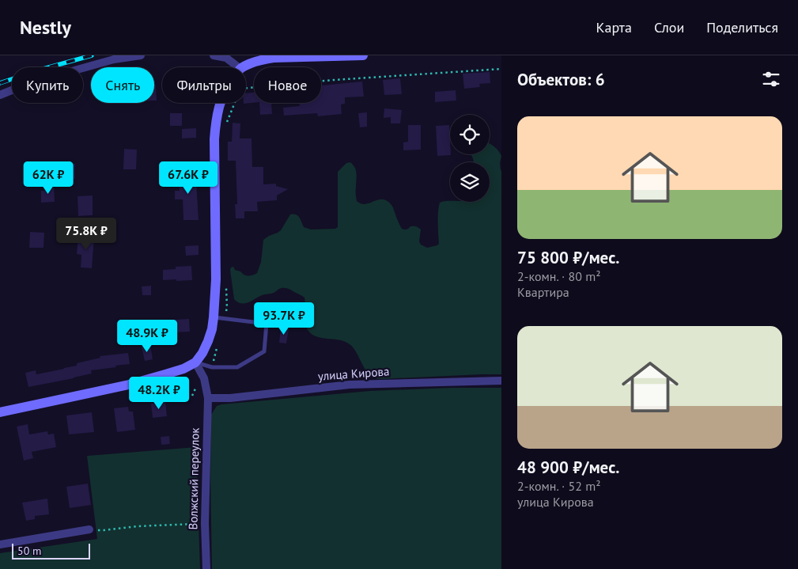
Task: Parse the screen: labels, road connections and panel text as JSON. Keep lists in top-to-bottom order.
{
  "streets": {
    "street": ["улица Кирова", "Волжский переулок"]
  },
  "crossings": [
    ["улица Кирова", "Волжский переулок"]
  ],
  "scale_bar": "50 m",
  "page": {
    "header": "Nestly",
    "nav": ["Карта", "Слои", "Поделиться"],
    "heading": "Объектов: 6",
    "chip": [
      "Купить",
      "Снять",
      "Фильтры",
      "Новое"
    ],
    "list": [
      {
        "name": "75 800 ₽/мес.",
        "note": "2-комн. · 80 m² · Квартира"
      },
      {
        "name": "48 900 ₽/мес.",
        "note": "2-комн. · 52 m² · улица Кирова"
      }
    ],
    "price": [
      "62K ₽",
      "67.6K ₽",
      "75.8K ₽",
      "93.7K ₽",
      "48.9K ₽",
      "48.2K ₽"
    ],
    "scale": "50 m"
  }
}
